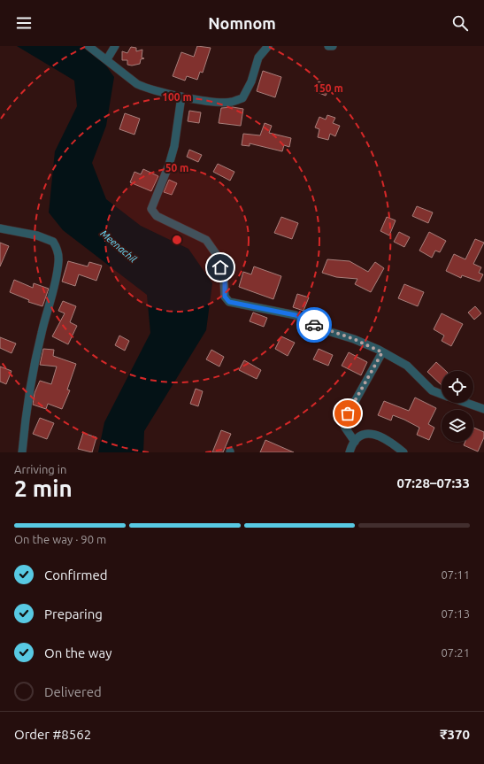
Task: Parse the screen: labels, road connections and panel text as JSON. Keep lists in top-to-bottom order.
{
  "water": ["Meenachil"],
  "page": {
    "header": "Nomnom",
    "heading": ["2 min", "Arriving in", "07:28–07:33"],
    "panel": ["Order #8562", "₹370"],
    "bar": "On the way · 90 m",
    "list": [
      ["Confirmed", "07:11"],
      ["Preparing", "07:13"],
      ["On the way", "07:21"],
      "Delivered"
    ]
  },
  "rings": ["150 m", "100 m", "50 m"]
}
